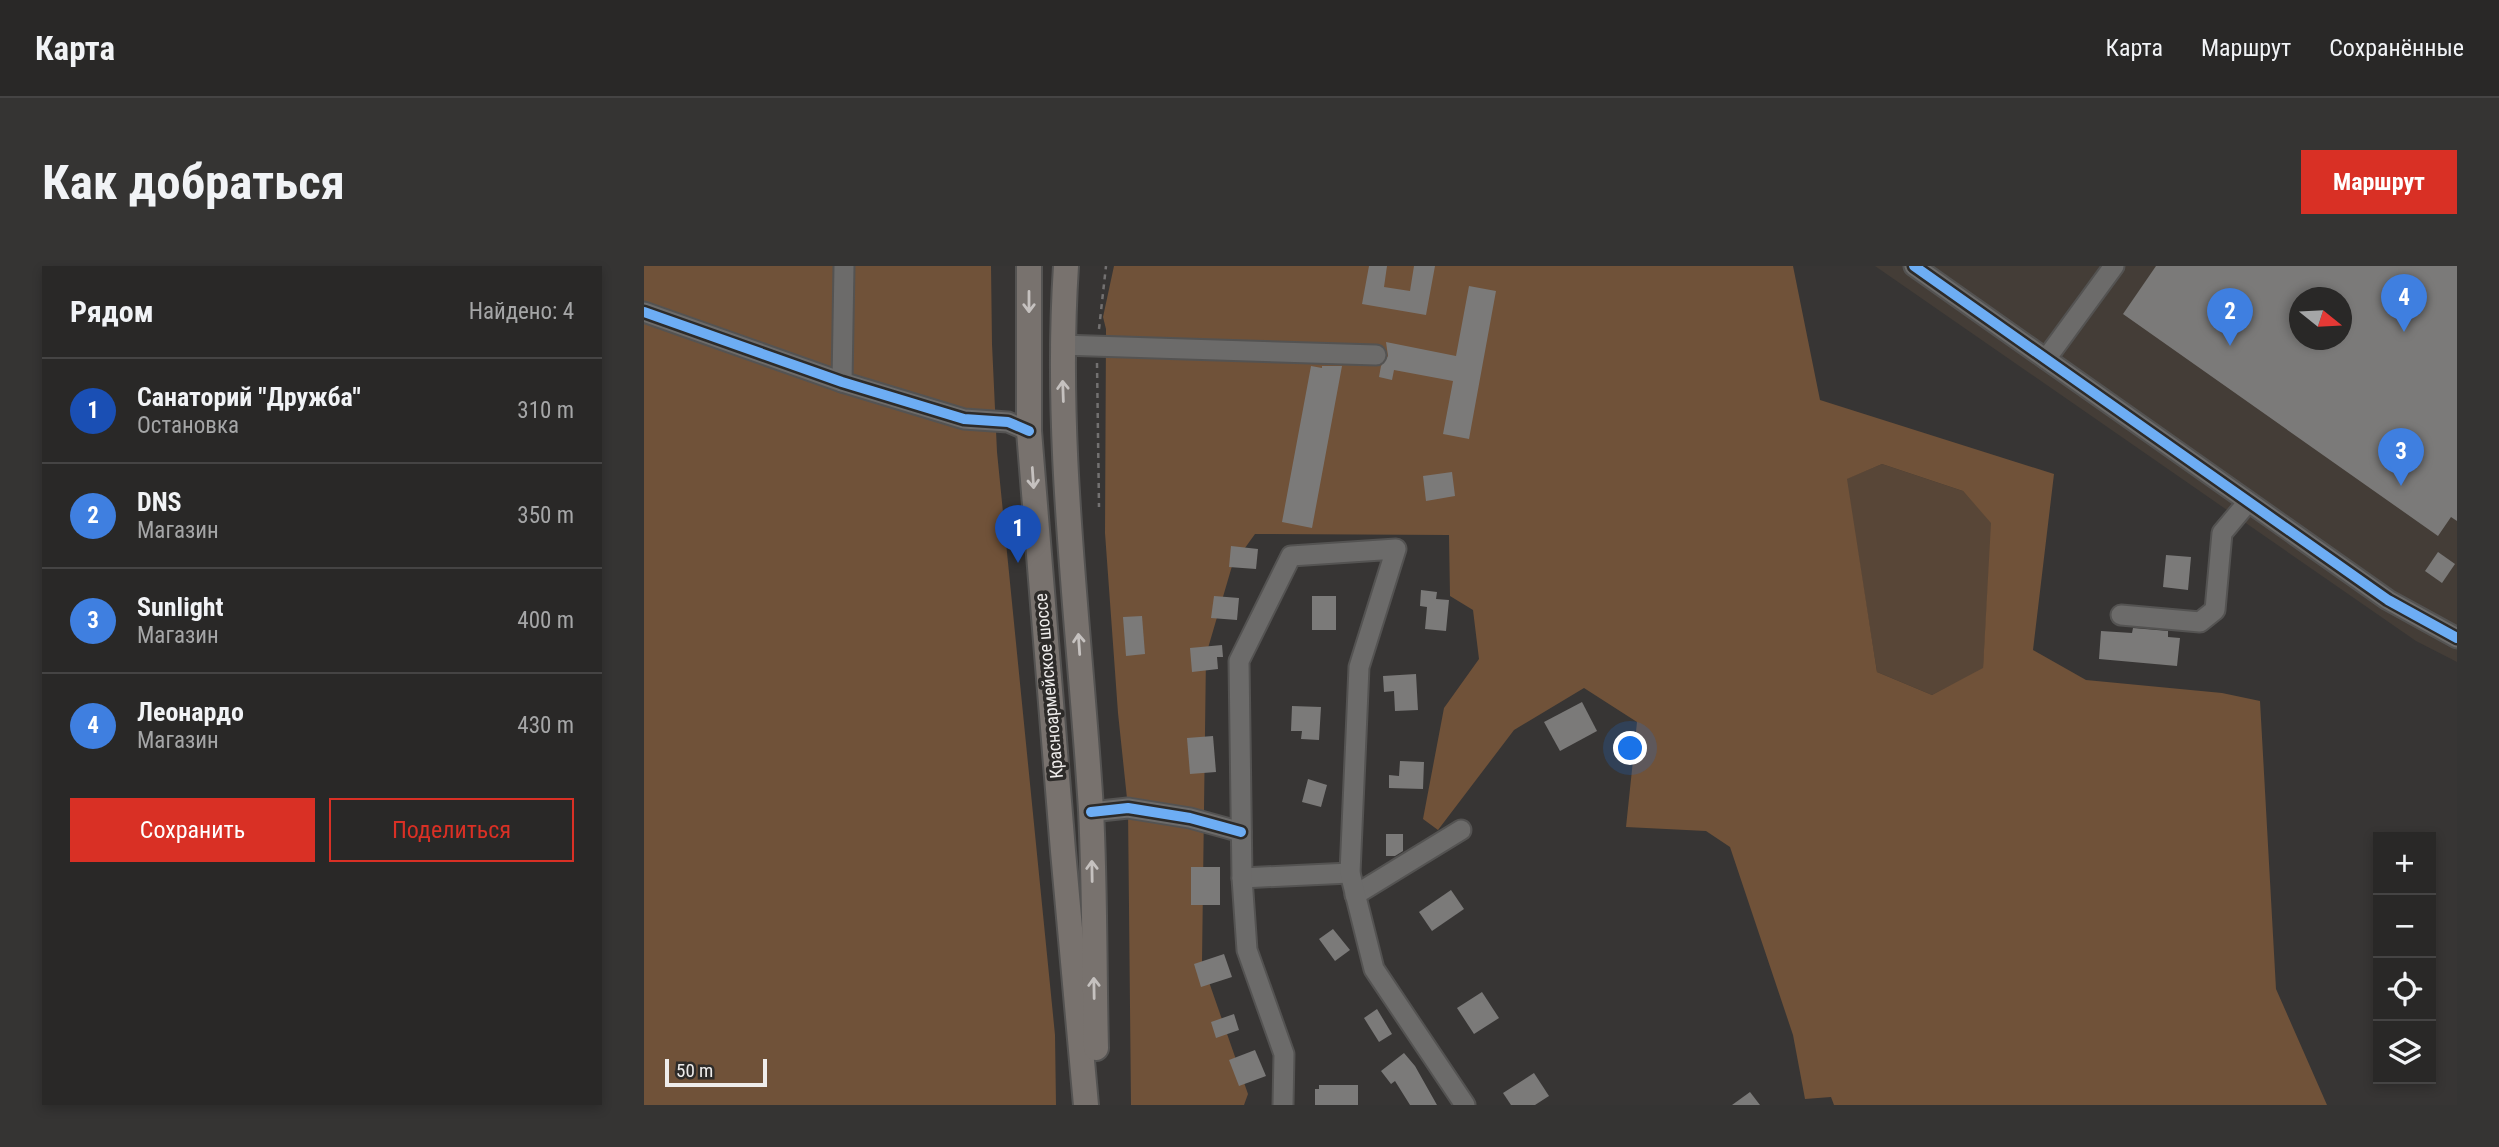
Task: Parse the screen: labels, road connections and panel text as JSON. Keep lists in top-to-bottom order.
{
  "streets": {
    "main road": ["Красноармейское шоссе"]
  },
  "scale_bar": "50 m",
  "north": "right",
  "page": {
    "header": "Карта",
    "nav": ["Карта", "Маршрут", "Сохранённые"],
    "buttons": [
      "Маршрут",
      ["Сохранить", "Поделиться"]
    ],
    "title": "Как добраться",
    "heading": ["Рядом", "Найдено: 4"],
    "pins": [
      "4",
      "2",
      "3",
      "1"
    ],
    "list": [
      {
        "mark": "1",
        "name": "Санаторий \"Дружба\"",
        "note": "Остановка",
        "value": "310 m"
      },
      {
        "mark": "2",
        "name": "DNS",
        "note": "Магазин",
        "value": "350 m"
      },
      {
        "mark": "3",
        "name": "Sunlight",
        "note": "Магазин",
        "value": "400 m"
      },
      {
        "mark": "4",
        "name": "Леонардо",
        "note": "Магазин",
        "value": "430 m"
      }
    ],
    "map_buttons": ["+", "−"],
    "scale": "50 m"
  }
}
